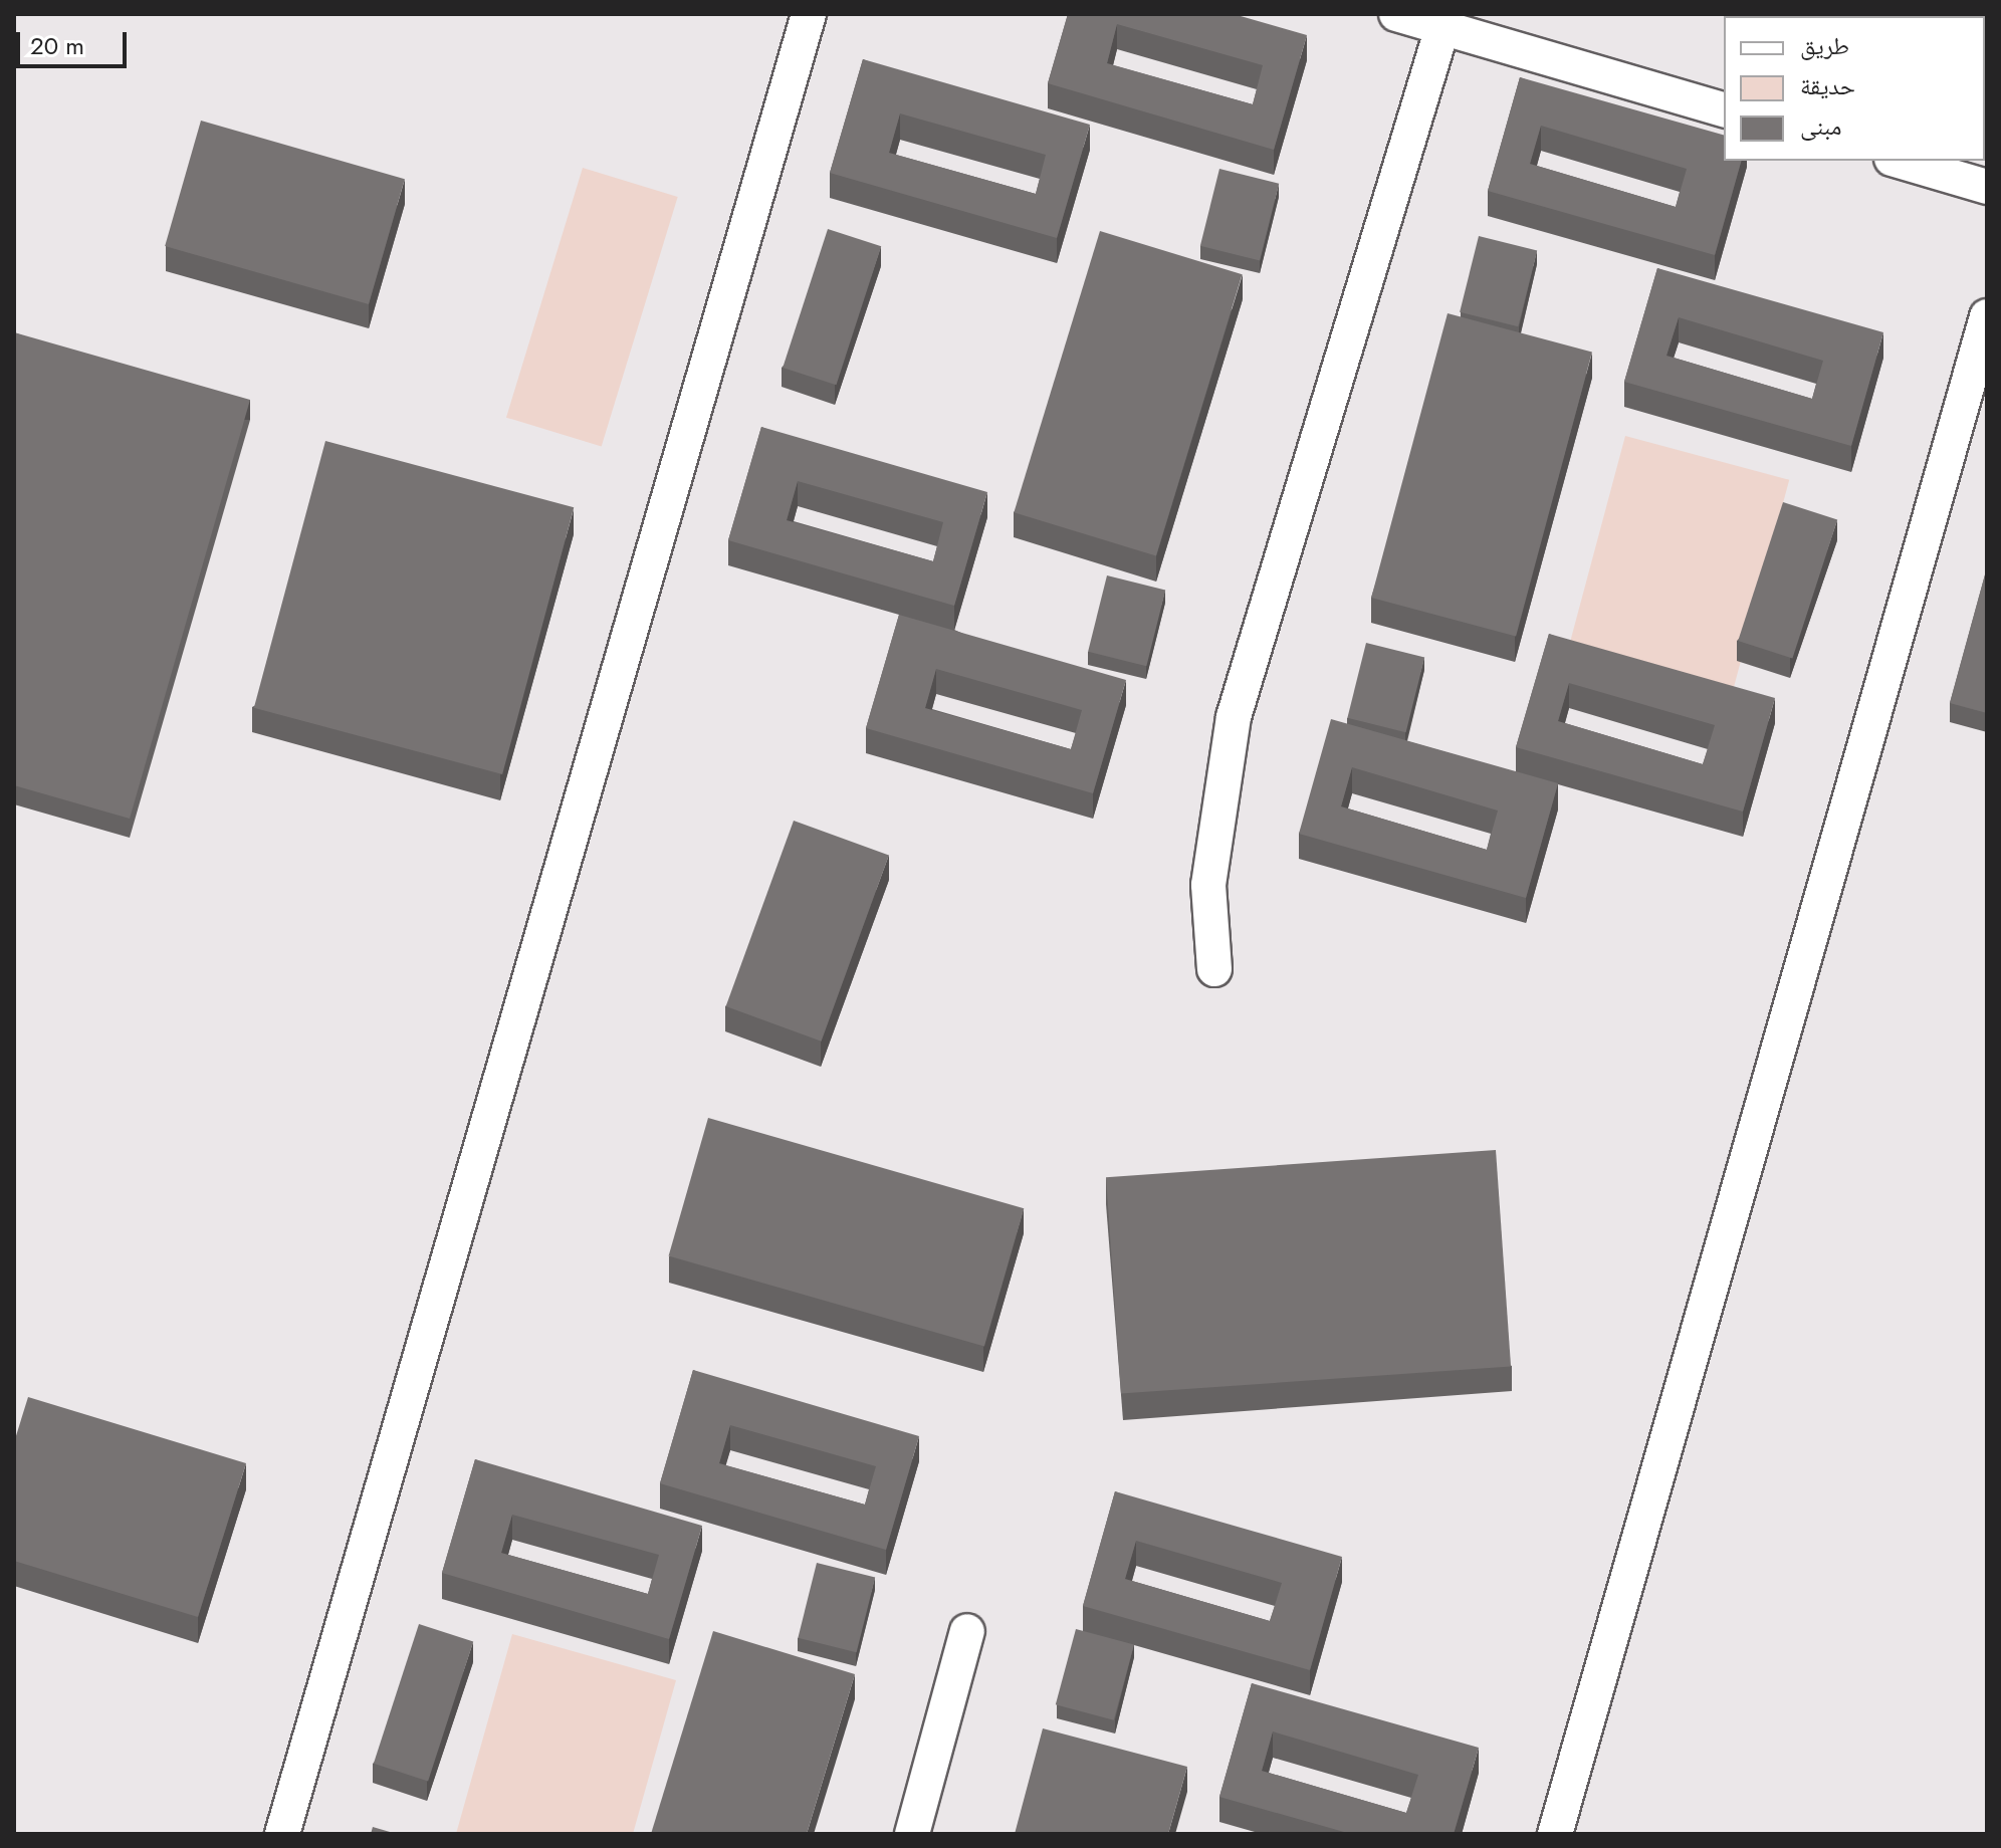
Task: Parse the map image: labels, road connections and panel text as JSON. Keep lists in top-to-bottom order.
{
  "legend": ["طريق", "حديقة", "مبنى"],
  "scale_bar": "20 m"
}
